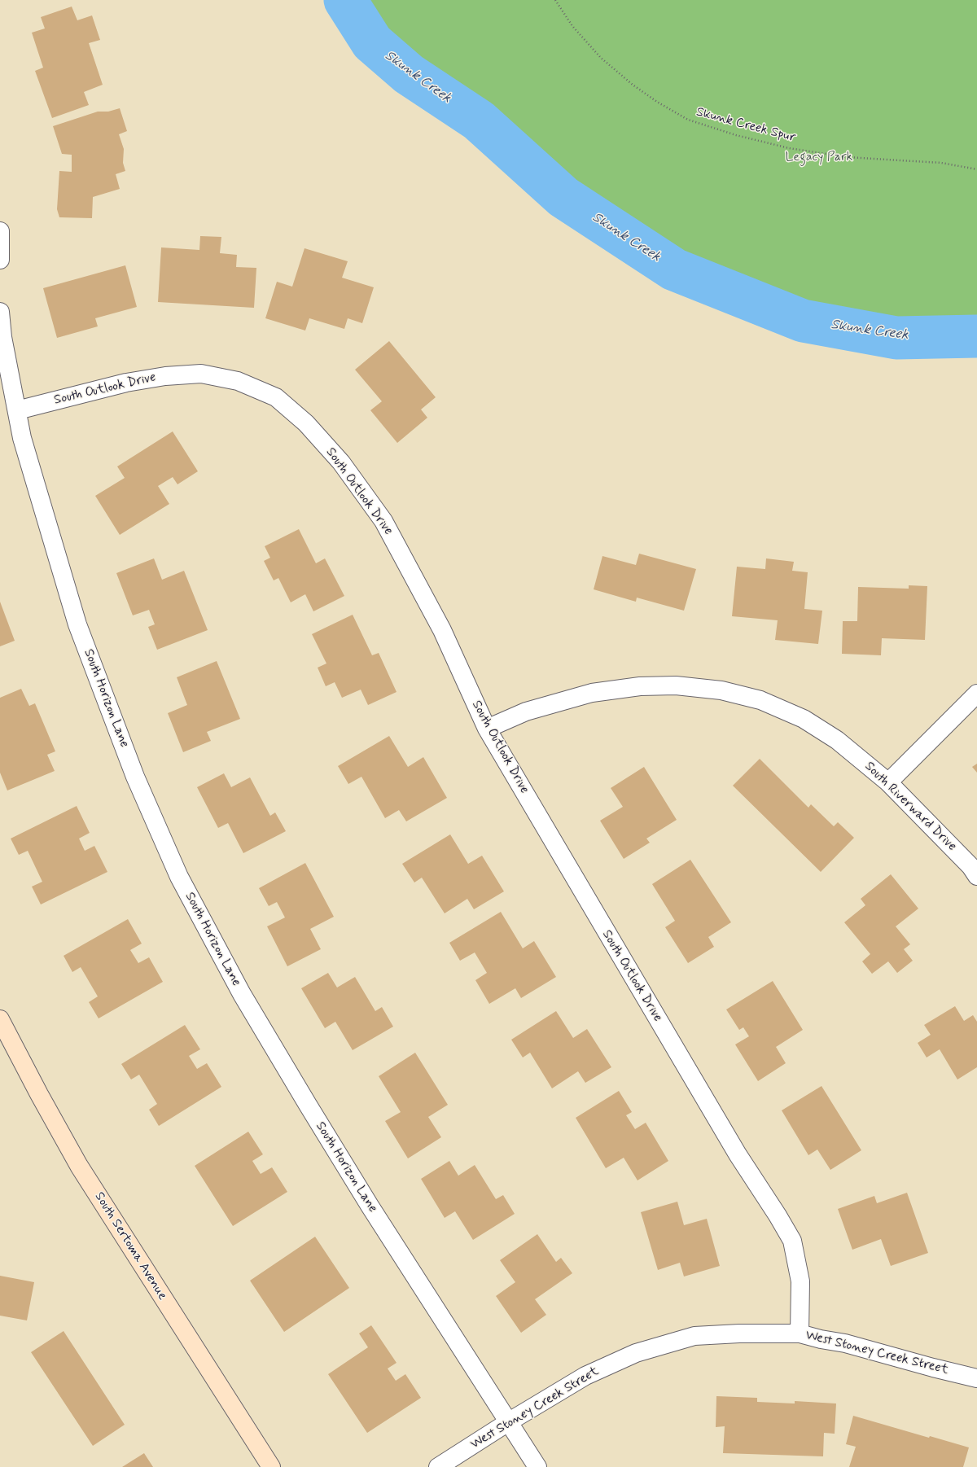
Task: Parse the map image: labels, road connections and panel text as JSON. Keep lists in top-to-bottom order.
{
  "streets": {
    "main road": ["South Sertoma Avenue"],
    "street": [
      "South Outlook Drive",
      "South Horizon Lane",
      "South Riverward Drive",
      "West Stoney Creek Street"
    ],
    "path": ["Skunk Creek Spur"]
  },
  "crossings": [
    ["South Outlook Drive", "South Horizon Lane"],
    ["South Outlook Drive", "South Riverward Drive"],
    ["South Outlook Drive", "West Stoney Creek Street"],
    ["South Horizon Lane", "West Stoney Creek Street"]
  ],
  "water": ["Skunk Creek"],
  "parks": ["Legacy Park"]
}
